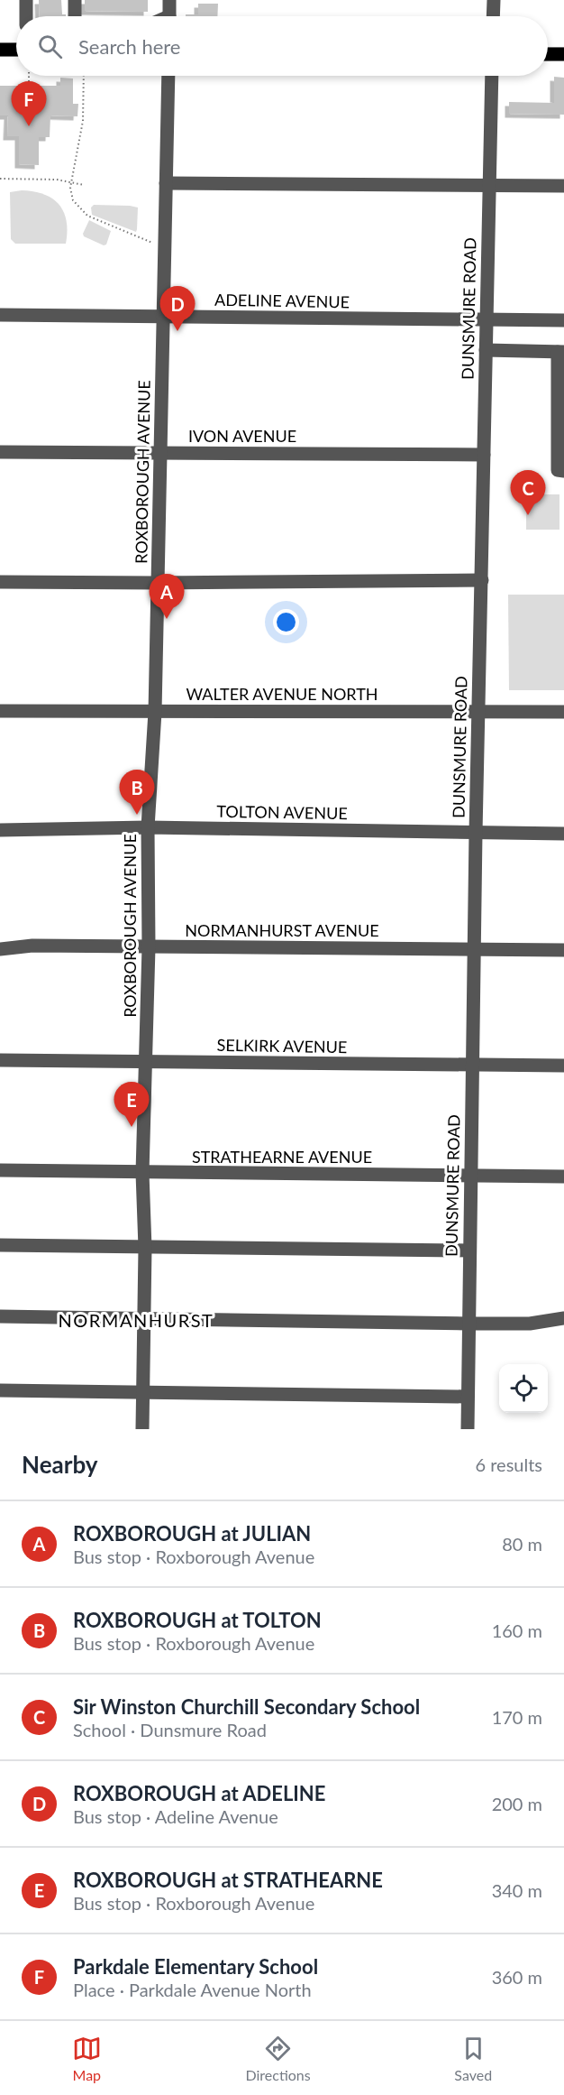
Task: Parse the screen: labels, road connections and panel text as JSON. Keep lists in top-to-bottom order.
{
  "streets": {
    "street": [
      "ADELINE AVENUE",
      "DUNSMURE ROAD",
      "IVON AVENUE",
      "ROXBOROUGH AVENUE",
      "WALTER AVENUE NORTH",
      "TOLTON AVENUE",
      "NORMANHURST AVENUE",
      "SELKIRK AVENUE",
      "STRATHEARNE AVENUE"
    ]
  },
  "crossings": [
    ["ADELINE AVENUE", "DUNSMURE ROAD"],
    ["ADELINE AVENUE", "ROXBOROUGH AVENUE"],
    ["DUNSMURE ROAD", "IVON AVENUE"],
    ["DUNSMURE ROAD", "WALTER AVENUE NORTH"],
    ["DUNSMURE ROAD", "TOLTON AVENUE"],
    ["DUNSMURE ROAD", "NORMANHURST AVENUE"],
    ["DUNSMURE ROAD", "SELKIRK AVENUE"],
    ["DUNSMURE ROAD", "STRATHEARNE AVENUE"],
    ["IVON AVENUE", "ROXBOROUGH AVENUE"],
    ["ROXBOROUGH AVENUE", "WALTER AVENUE NORTH"],
    ["ROXBOROUGH AVENUE", "TOLTON AVENUE"],
    ["ROXBOROUGH AVENUE", "NORMANHURST AVENUE"],
    ["ROXBOROUGH AVENUE", "SELKIRK AVENUE"],
    ["ROXBOROUGH AVENUE", "STRATHEARNE AVENUE"]
  ],
  "districts": ["NORMANHURST"],
  "page": {
    "search": "Search here",
    "pins": [
      "F",
      "D",
      "C",
      "A",
      "B",
      "E"
    ],
    "heading": ["Nearby", "6 results"],
    "list": [
      {
        "mark": "A",
        "name": "ROXBOROUGH at JULIAN",
        "note": "Bus stop · Roxborough Avenue",
        "value": "80 m"
      },
      {
        "mark": "B",
        "name": "ROXBOROUGH at TOLTON",
        "note": "Bus stop · Roxborough Avenue",
        "value": "160 m"
      },
      {
        "mark": "C",
        "name": "Sir Winston Churchill Secondary School",
        "note": "School · Dunsmure Road",
        "value": "170 m"
      },
      {
        "mark": "D",
        "name": "ROXBOROUGH at ADELINE",
        "note": "Bus stop · Adeline Avenue",
        "value": "200 m"
      },
      {
        "mark": "E",
        "name": "ROXBOROUGH at STRATHEARNE",
        "note": "Bus stop · Roxborough Avenue",
        "value": "340 m"
      },
      {
        "mark": "F",
        "name": "Parkdale Elementary School",
        "note": "Place · Parkdale Avenue North",
        "value": "360 m"
      }
    ],
    "nav": ["Map", "Directions", "Saved"]
  }
}
